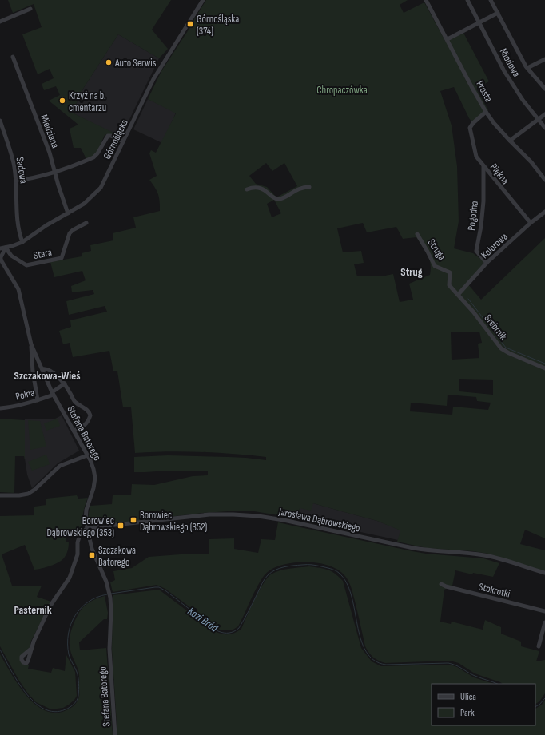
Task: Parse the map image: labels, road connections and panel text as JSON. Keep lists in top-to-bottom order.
{
  "streets": {
    "street": [
      "Miodowa",
      "Prosta",
      "Miedziana",
      "Górnośląska",
      "Sadowa",
      "Piękna",
      "Pogodna",
      "Kolorowa",
      "Struga",
      "Stara",
      "Srebrnik",
      "Polna",
      "Stefana Batorego",
      "Jarosława Dąbrowskiego",
      "Stokrotki"
    ]
  },
  "crossings": [
    ["Prosta", "Piękna"],
    ["Miedziana", "Górnośląska"],
    ["Górnośląska", "Sadowa"],
    ["Górnośląska", "Stara"],
    ["Piękna", "Pogodna"],
    ["Piękna", "Kolorowa"],
    ["Pogodna", "Kolorowa"],
    ["Kolorowa", "Srebrnik"],
    ["Struga", "Srebrnik"],
    ["Polna", "Stefana Batorego"],
    ["Stefana Batorego", "Jarosława Dąbrowskiego"]
  ],
  "districts": ["Strug", "Szczakowa-Wieś", "Pasternik"],
  "water": ["Kozi Bród"],
  "parks": ["Chropaczówka"],
  "places": {
    "transit": [
      "Górnośląska (374)",
      "Borowiec Dąbrowskiego (352)",
      "Borowiec Dąbrowskiego (353)",
      "Szczakowa Batorego"
    ],
    "other": ["Auto Serwis", "Krzyż na b. cmentarzu"]
  },
  "legend": ["Ulica", "Park"]
}
